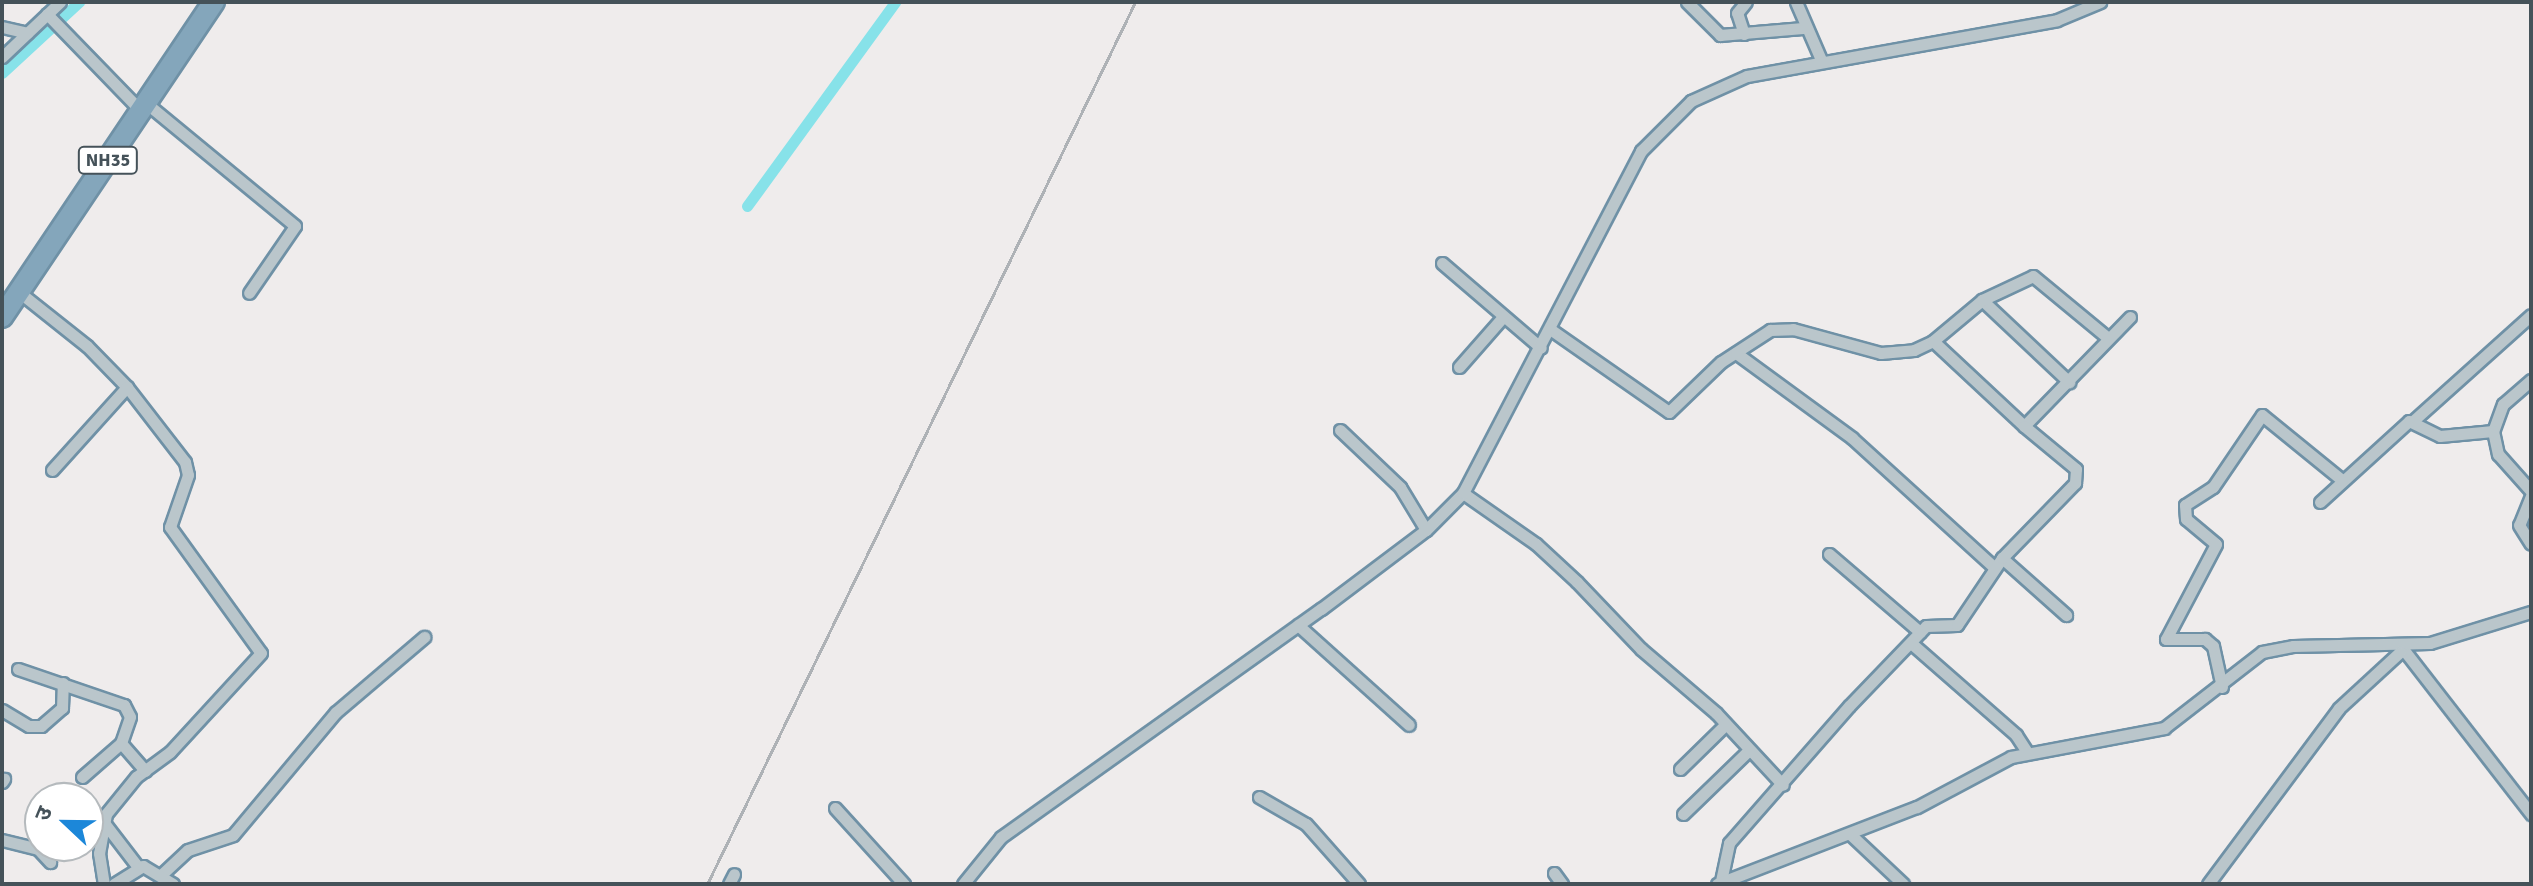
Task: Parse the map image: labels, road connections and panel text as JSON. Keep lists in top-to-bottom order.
{
  "streets": {
    "highway": ["NH35"]
  },
  "north": "left"
}
